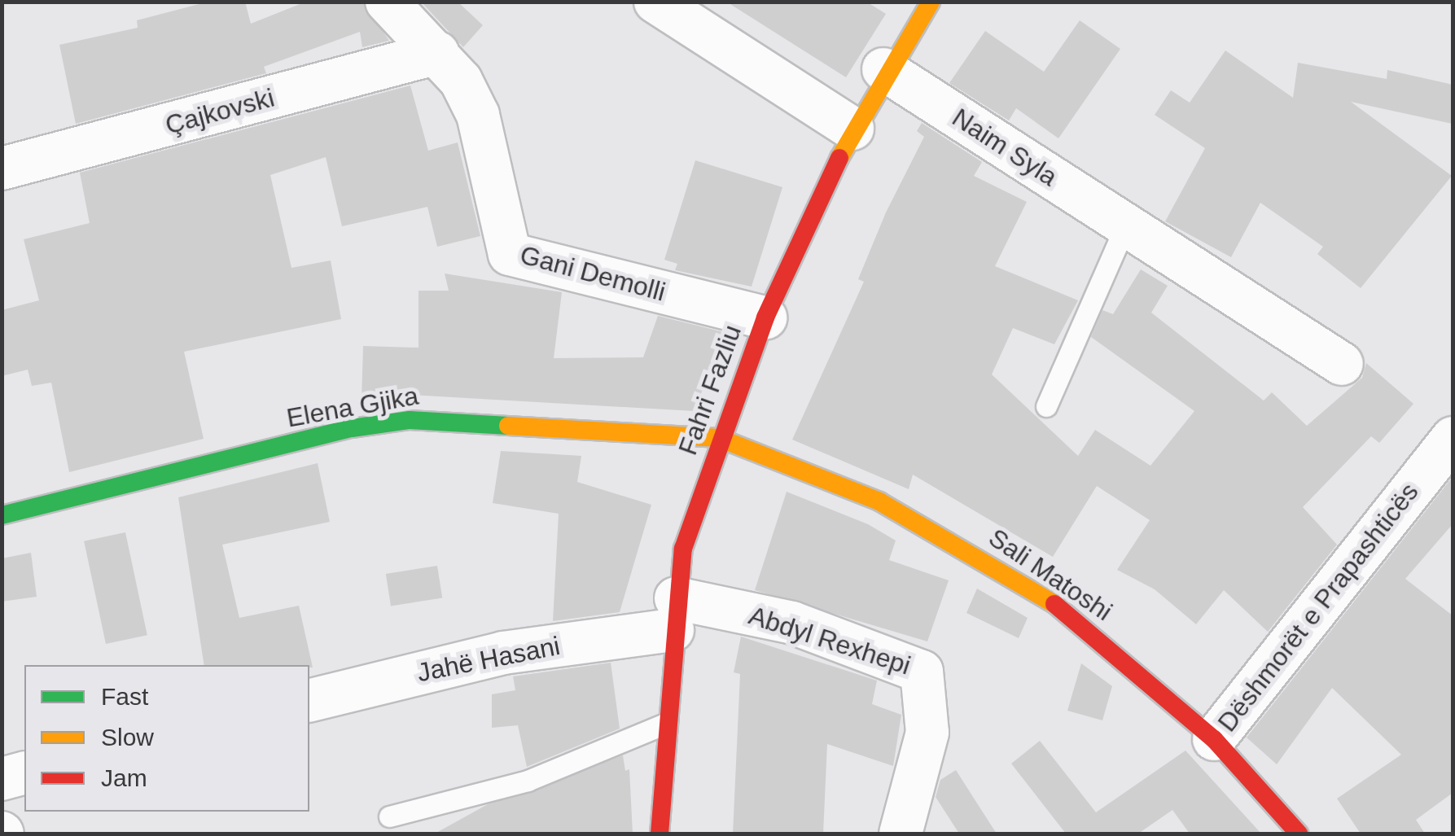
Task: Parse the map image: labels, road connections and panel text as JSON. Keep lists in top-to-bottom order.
{
  "streets": {
    "street": [
      "Çajkovski",
      "Naim Syla",
      "Gani Demolli",
      "Fahri Fazliu",
      "Elena Gjika",
      "Sali Matoshi",
      "Dëshmorët e Prapashticës",
      "Abdyl Rexhepi",
      "Jahë Hasani"
    ]
  },
  "crossings": [
    ["Çajkovski", "Gani Demolli"],
    ["Naim Syla", "Fahri Fazliu"],
    ["Gani Demolli", "Fahri Fazliu"],
    ["Fahri Fazliu", "Elena Gjika"],
    ["Fahri Fazliu", "Sali Matoshi"],
    ["Fahri Fazliu", "Abdyl Rexhepi"],
    ["Fahri Fazliu", "Jahë Hasani"],
    ["Elena Gjika", "Sali Matoshi"],
    ["Sali Matoshi", "Dëshmorët e Prapashticës"],
    ["Abdyl Rexhepi", "Jahë Hasani"]
  ],
  "legend": ["Fast", "Slow", "Jam"]
}
